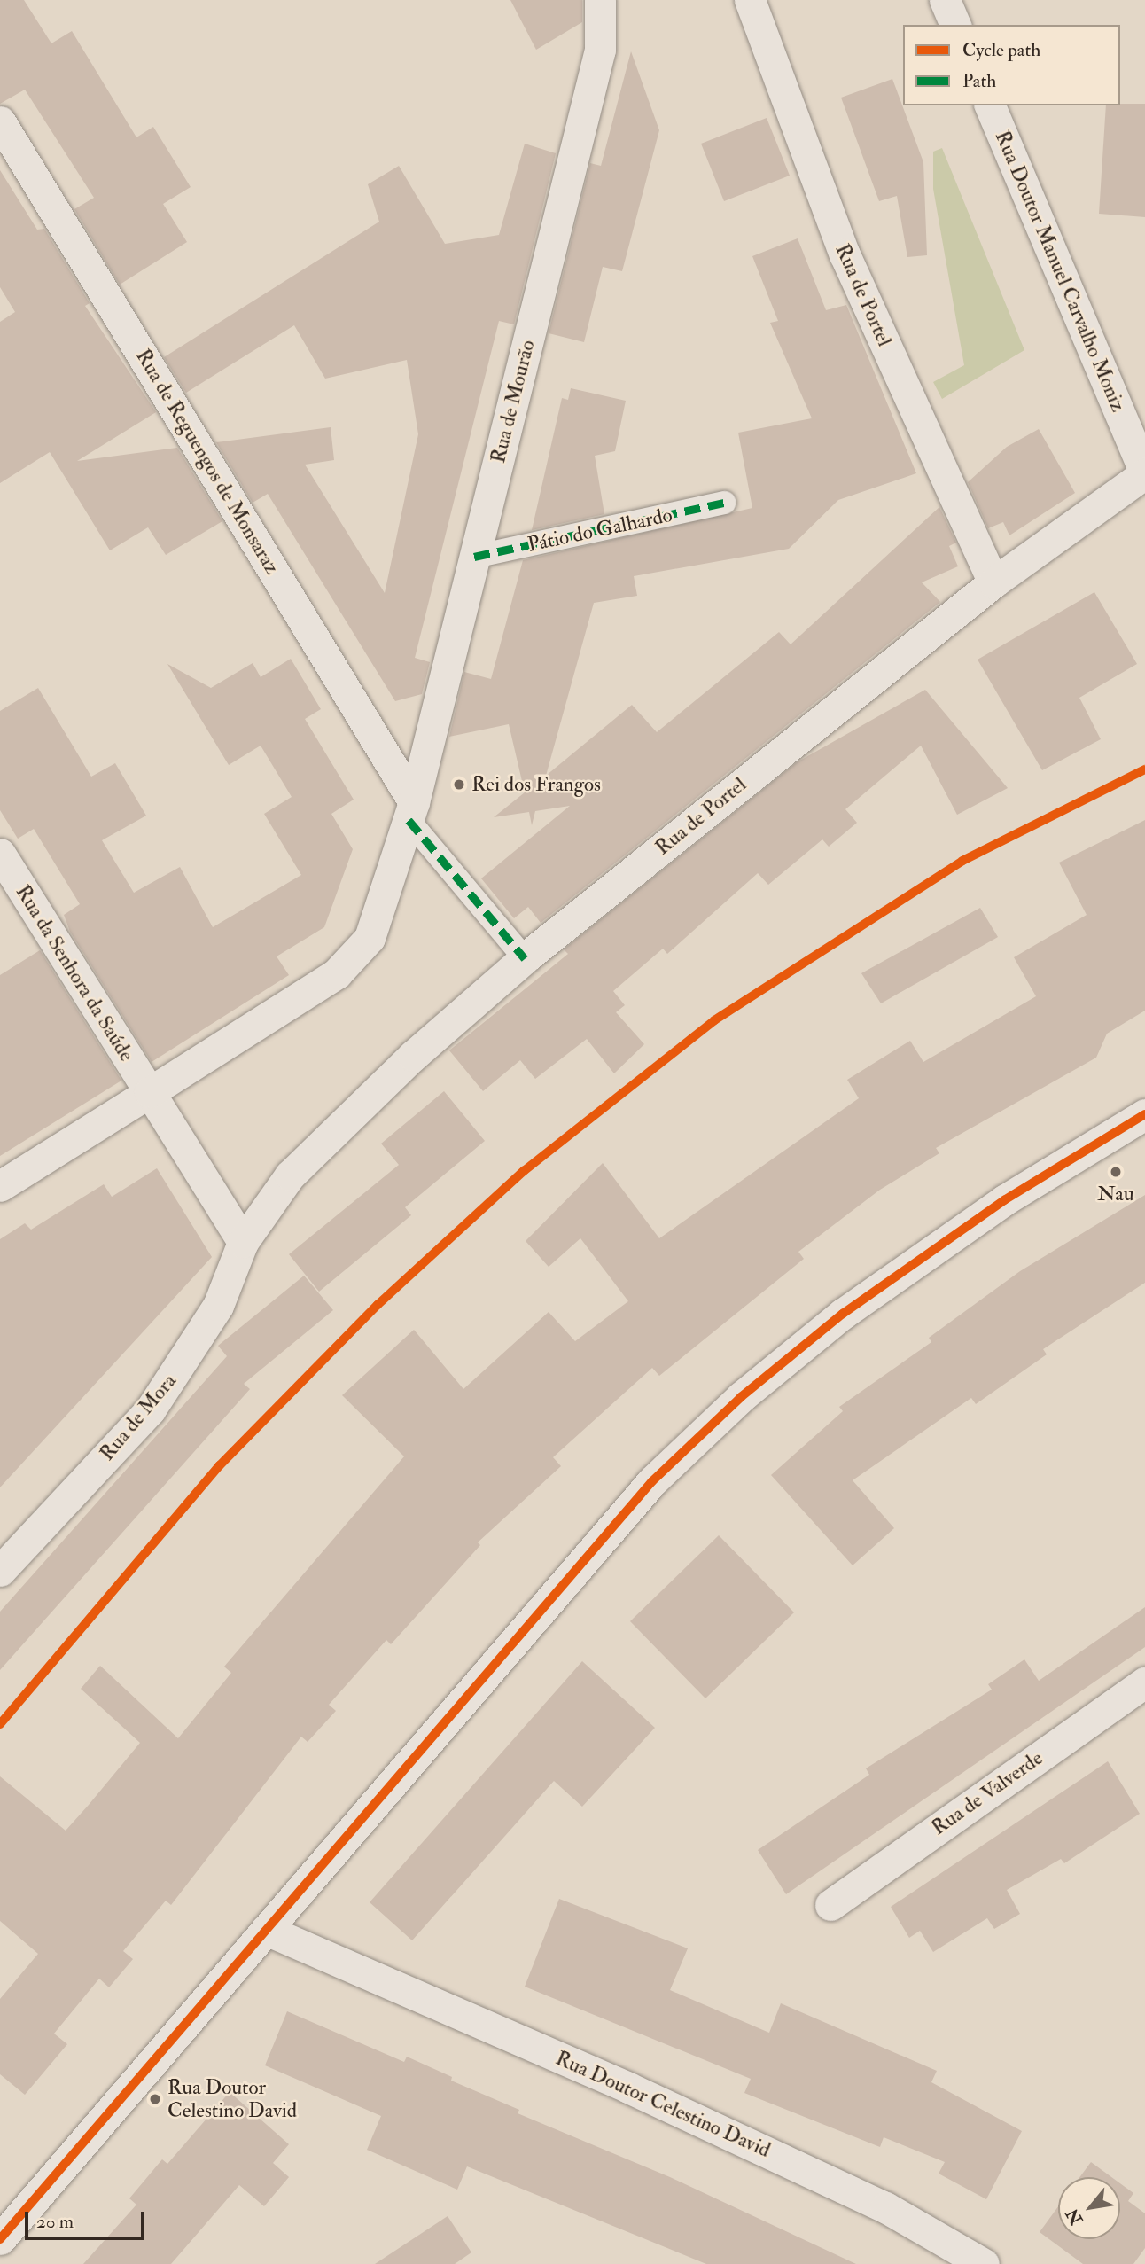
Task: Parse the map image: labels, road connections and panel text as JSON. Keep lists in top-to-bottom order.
{
  "streets": {
    "street": [
      "Rua Doutor Manuel Carvalho Moniz",
      "Rua de Portel",
      "Rua de Mourão",
      "Rua de Reguengos de Monsaraz",
      "Pátio do Galhardo",
      "Rua da Senhora da Saúde",
      "Rua de Mora",
      "Rua de Valverde",
      "Rua Doutor Celestino David"
    ]
  },
  "crossings": [
    ["Rua Doutor Manuel Carvalho Moniz", "Rua de Portel"],
    ["Rua de Portel", "Rua de Mora"],
    ["Rua de Mourão", "Rua de Reguengos de Monsaraz"],
    ["Rua de Mourão", "Pátio do Galhardo"],
    ["Rua de Mourão", "Rua da Senhora da Saúde"],
    ["Rua da Senhora da Saúde", "Rua de Mora"]
  ],
  "places": ["Rei dos Frangos", "Nau", "Rua Doutor Celestino David"],
  "legend": ["Cycle path", "Path"],
  "scale_bar": "20 m",
  "north": "bottom left"
}
